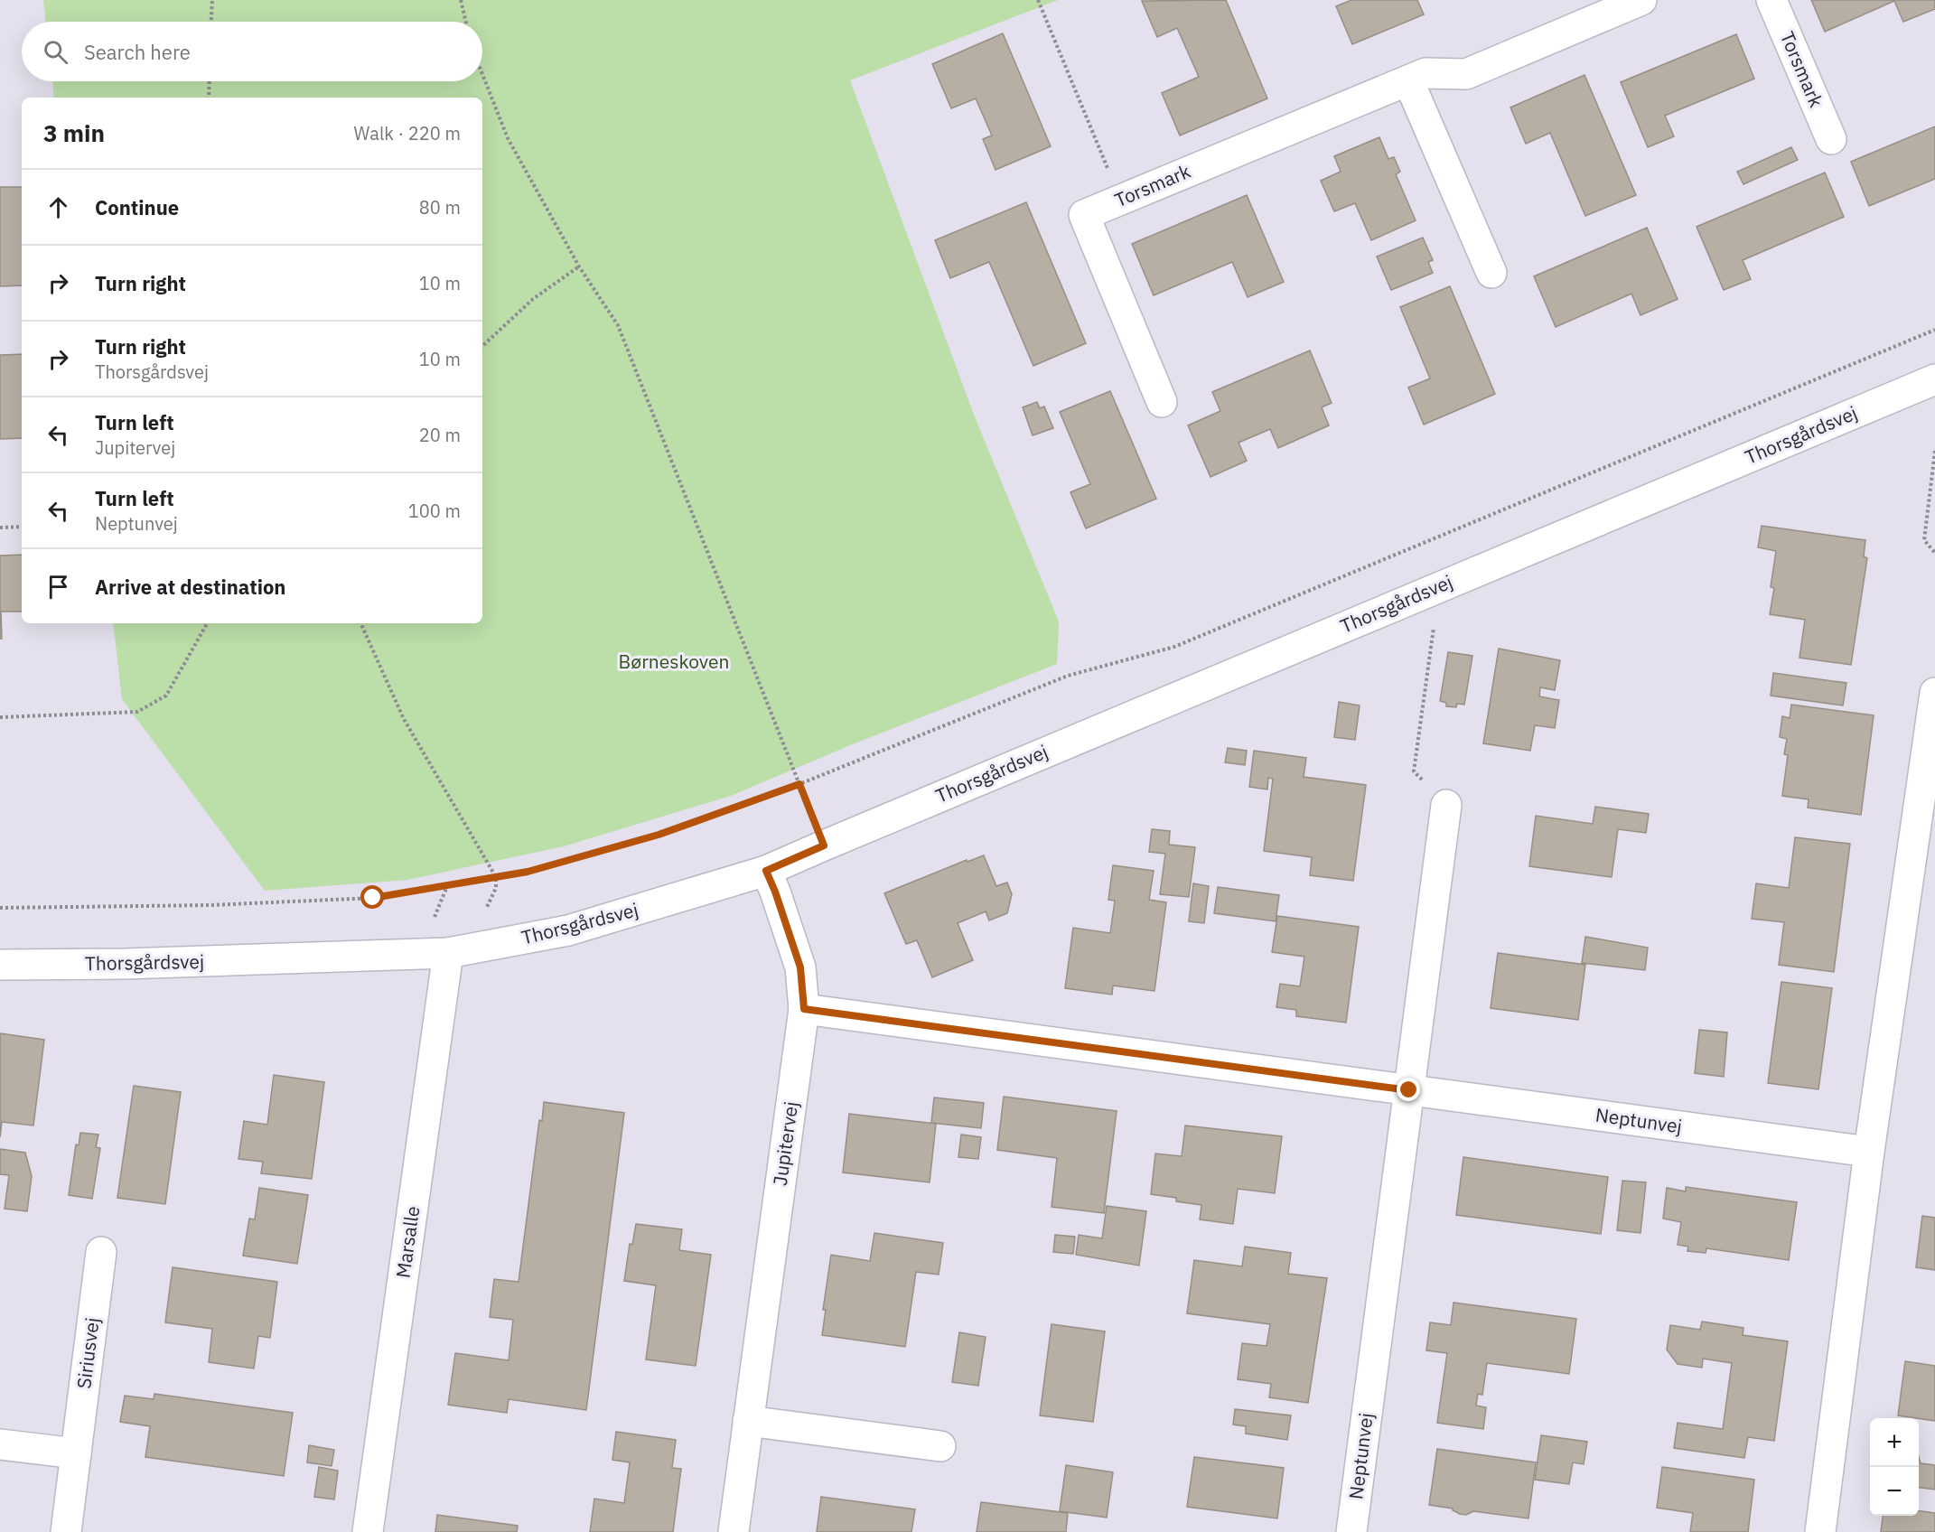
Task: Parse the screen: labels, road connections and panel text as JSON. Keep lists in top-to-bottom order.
{
  "streets": {
    "street": [
      "Torsmark",
      "Thorsgårdsvej",
      "Neptunvej",
      "Jupitervej",
      "Marsalle",
      "Siriusvej"
    ]
  },
  "crossings": [
    ["Thorsgårdsvej", "Jupitervej"],
    ["Thorsgårdsvej", "Marsalle"],
    ["Neptunvej", "Jupitervej"]
  ],
  "parks": ["Børneskoven"],
  "page": {
    "search": "Search here",
    "heading": ["3 min", "Walk · 220 m"],
    "list": [
      ["Continue", "80 m"],
      ["Turn right", "10 m"],
      ["Turn right", "Thorsgårdsvej", "10 m"],
      ["Turn left", "Jupitervej", "20 m"],
      ["Turn left", "Neptunvej", "100 m"],
      "Arrive at destination"
    ],
    "map_buttons": ["+", "−"]
  }
}
